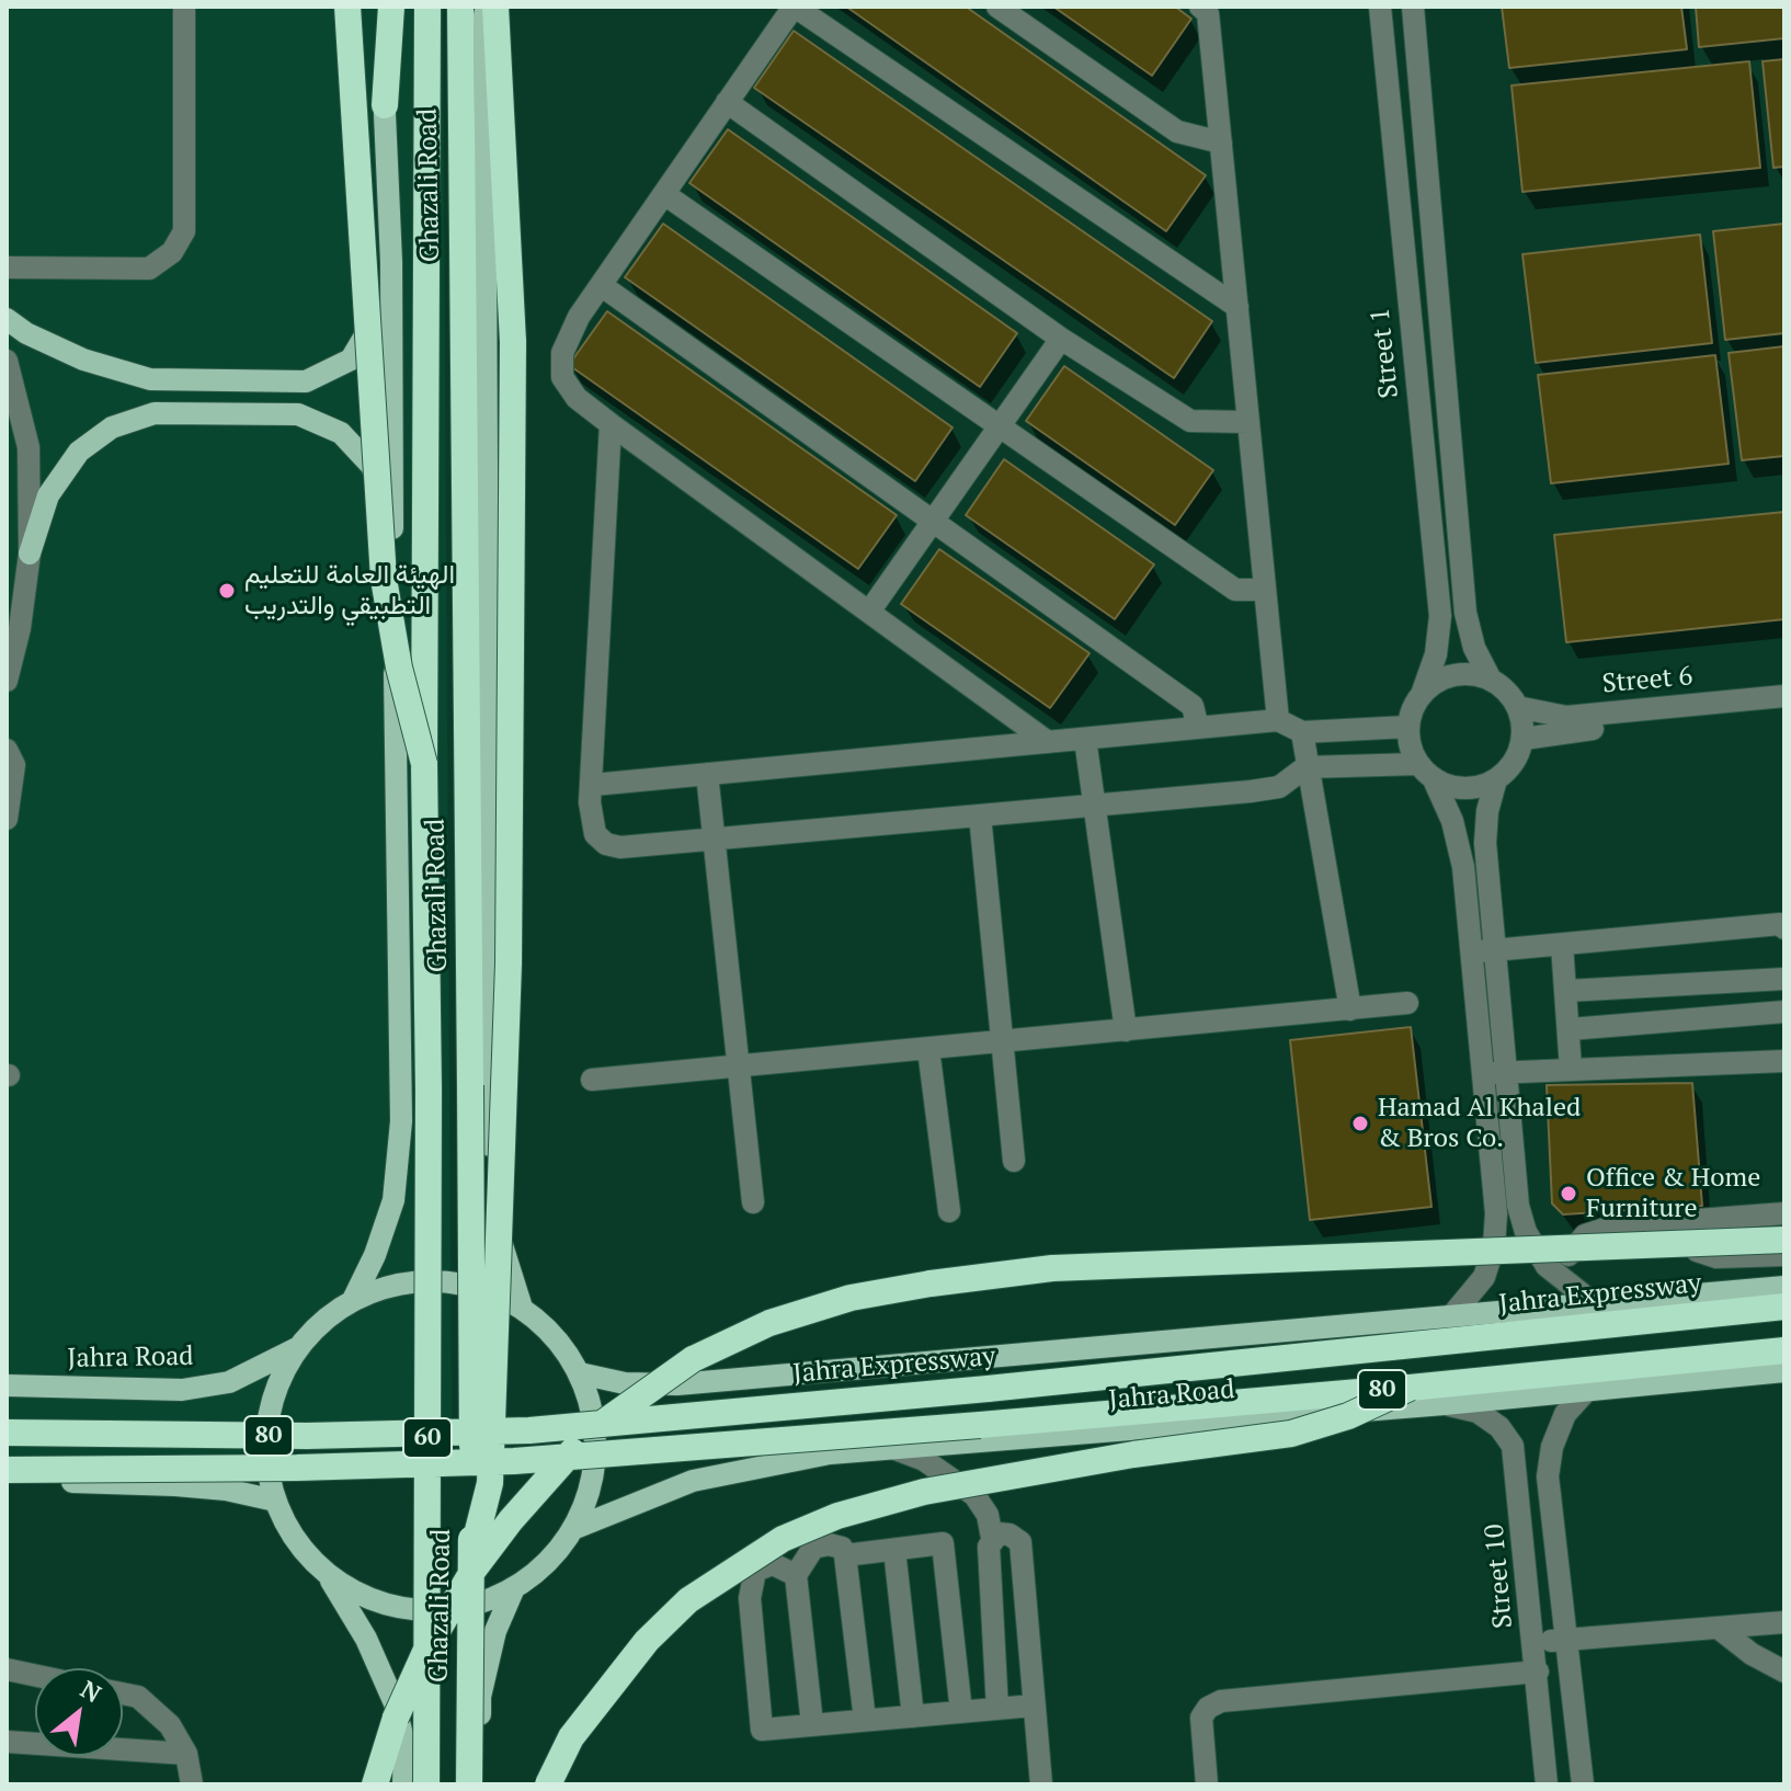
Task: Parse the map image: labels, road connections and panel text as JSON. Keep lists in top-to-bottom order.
{
  "streets": {
    "highway": [
      "Ghazali Road",
      "Jahra Expressway",
      "80",
      "60"
    ],
    "main road": ["Jahra Road"],
    "street": ["Street 1", "Street 6", "Street 10"]
  },
  "crossings": [
    ["Street 1", "Street 6"],
    ["Jahra Road", "Street 10"]
  ],
  "places": ["الهيئة العامة للتعليم التطبيقي والتدريب", "Hamad Al Khaled & Bros Co.", "Office & Home Furniture"],
  "north": "top right"
}
